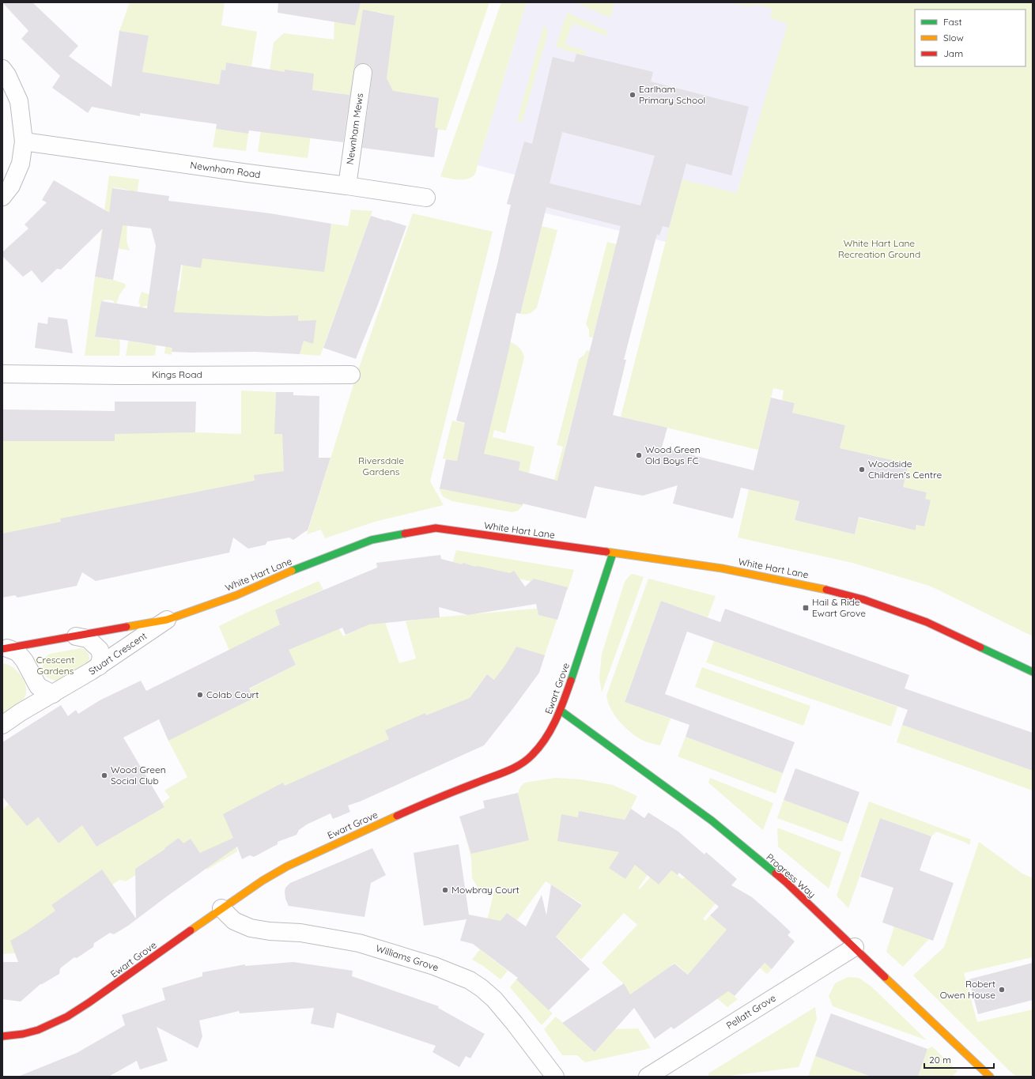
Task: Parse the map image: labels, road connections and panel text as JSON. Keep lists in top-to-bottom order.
{
  "streets": {
    "street": [
      "Newnham Mews",
      "Newnham Road",
      "Kings Road",
      "White Hart Lane",
      "Stuart Crescent",
      "Ewart Grove",
      "Progress Way",
      "Williams Grove",
      "Pellatt Grove"
    ]
  },
  "crossings": [
    ["Newnham Mews", "Newnham Road"],
    ["White Hart Lane", "Stuart Crescent"],
    ["White Hart Lane", "Ewart Grove"],
    ["Ewart Grove", "Progress Way"],
    ["Ewart Grove", "Williams Grove"],
    ["Progress Way", "Pellatt Grove"]
  ],
  "parks": ["White Hart Lane Recreation Ground", "Riversdale Gardens", "Crescent Gardens"],
  "places": {
    "other": [
      "Earlham Primary School",
      "Wood Green Old Boys FC",
      "Woodside Children's Centre",
      "Colab Court",
      "Wood Green Social Club",
      "Mowbray Court",
      "Robert Owen House"
    ],
    "transit": ["Hail & Ride Ewart Grove"]
  },
  "legend": ["Fast", "Slow", "Jam"],
  "scale_bar": "20 m"
}
